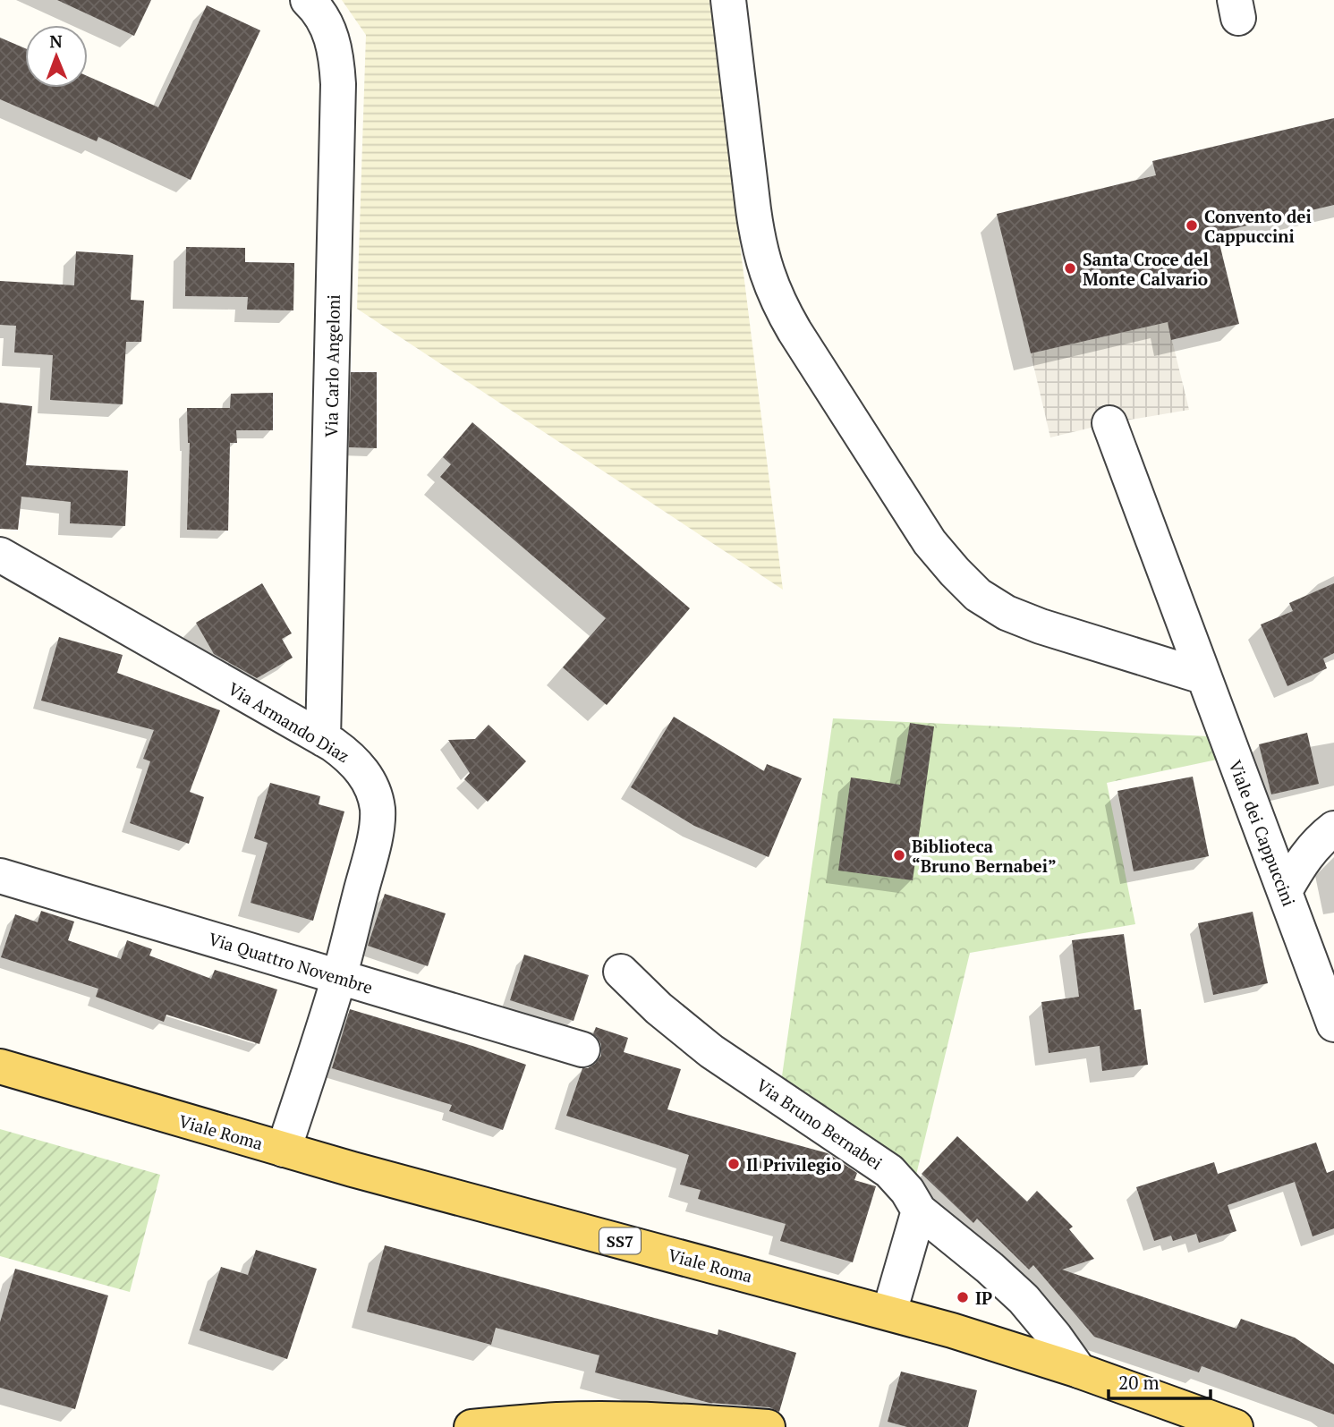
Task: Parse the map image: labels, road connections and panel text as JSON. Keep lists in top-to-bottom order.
{
  "streets": {
    "main road": ["Viale Roma", "SS7"],
    "street": [
      "Via Carlo Angeloni",
      "Via Armando Diaz",
      "Viale dei Cappuccini",
      "Via Quattro Novembre",
      "Via Bruno Bernabei"
    ]
  },
  "crossings": [
    ["Via Carlo Angeloni", "Via Armando Diaz"],
    ["Via Armando Diaz", "Via Quattro Novembre"],
    ["Via Armando Diaz", "Viale Roma"],
    ["Via Bruno Bernabei", "Viale Roma"]
  ],
  "places": [
    "Convento dei Cappuccini",
    "Santa Croce del Monte Calvario",
    "Biblioteca “Bruno Bernabei”",
    "Il Privilegio",
    "IP"
  ],
  "scale_bar": "20 m",
  "north": "top"
}
